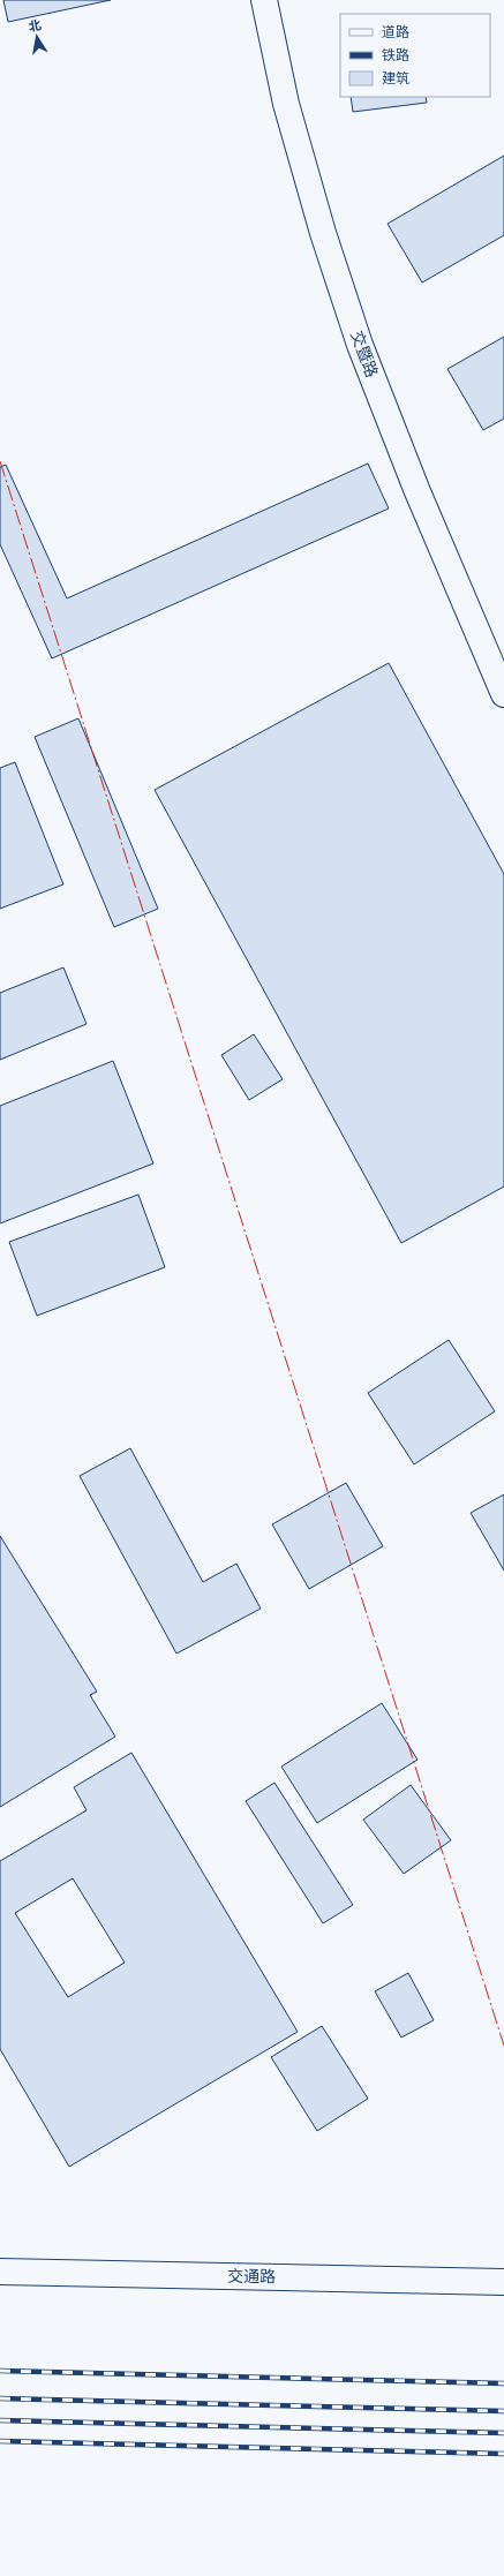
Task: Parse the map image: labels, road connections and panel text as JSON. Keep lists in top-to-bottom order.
{
  "streets": {
    "street": ["交暨路", "交通路"]
  },
  "legend": ["道路", "铁路", "建筑"],
  "north": "top"
}
